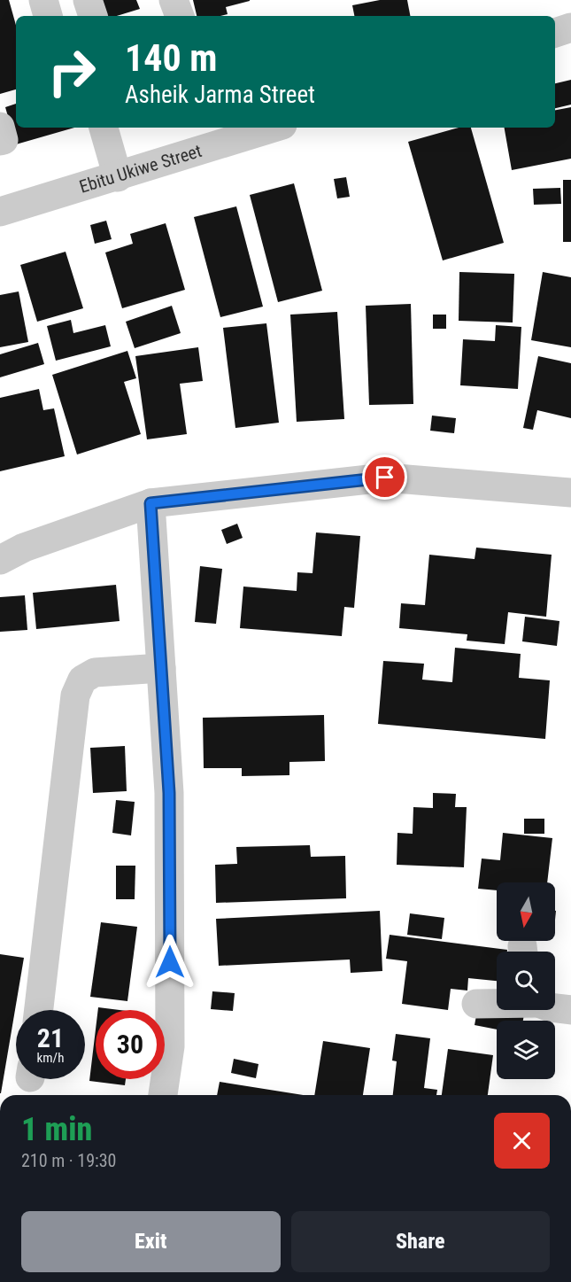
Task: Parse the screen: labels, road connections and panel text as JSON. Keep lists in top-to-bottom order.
{
  "streets": {
    "street": ["Ebitu Ukiwe Street"]
  },
  "north": "bottom",
  "page": {
    "turn": ["140 m", "Asheik Jarma Street"],
    "speed": "21 km/h",
    "limit": "30",
    "heading": ["1 min", "210 m · 19:30"],
    "buttons": ["Exit", "Share"]
  }
}
